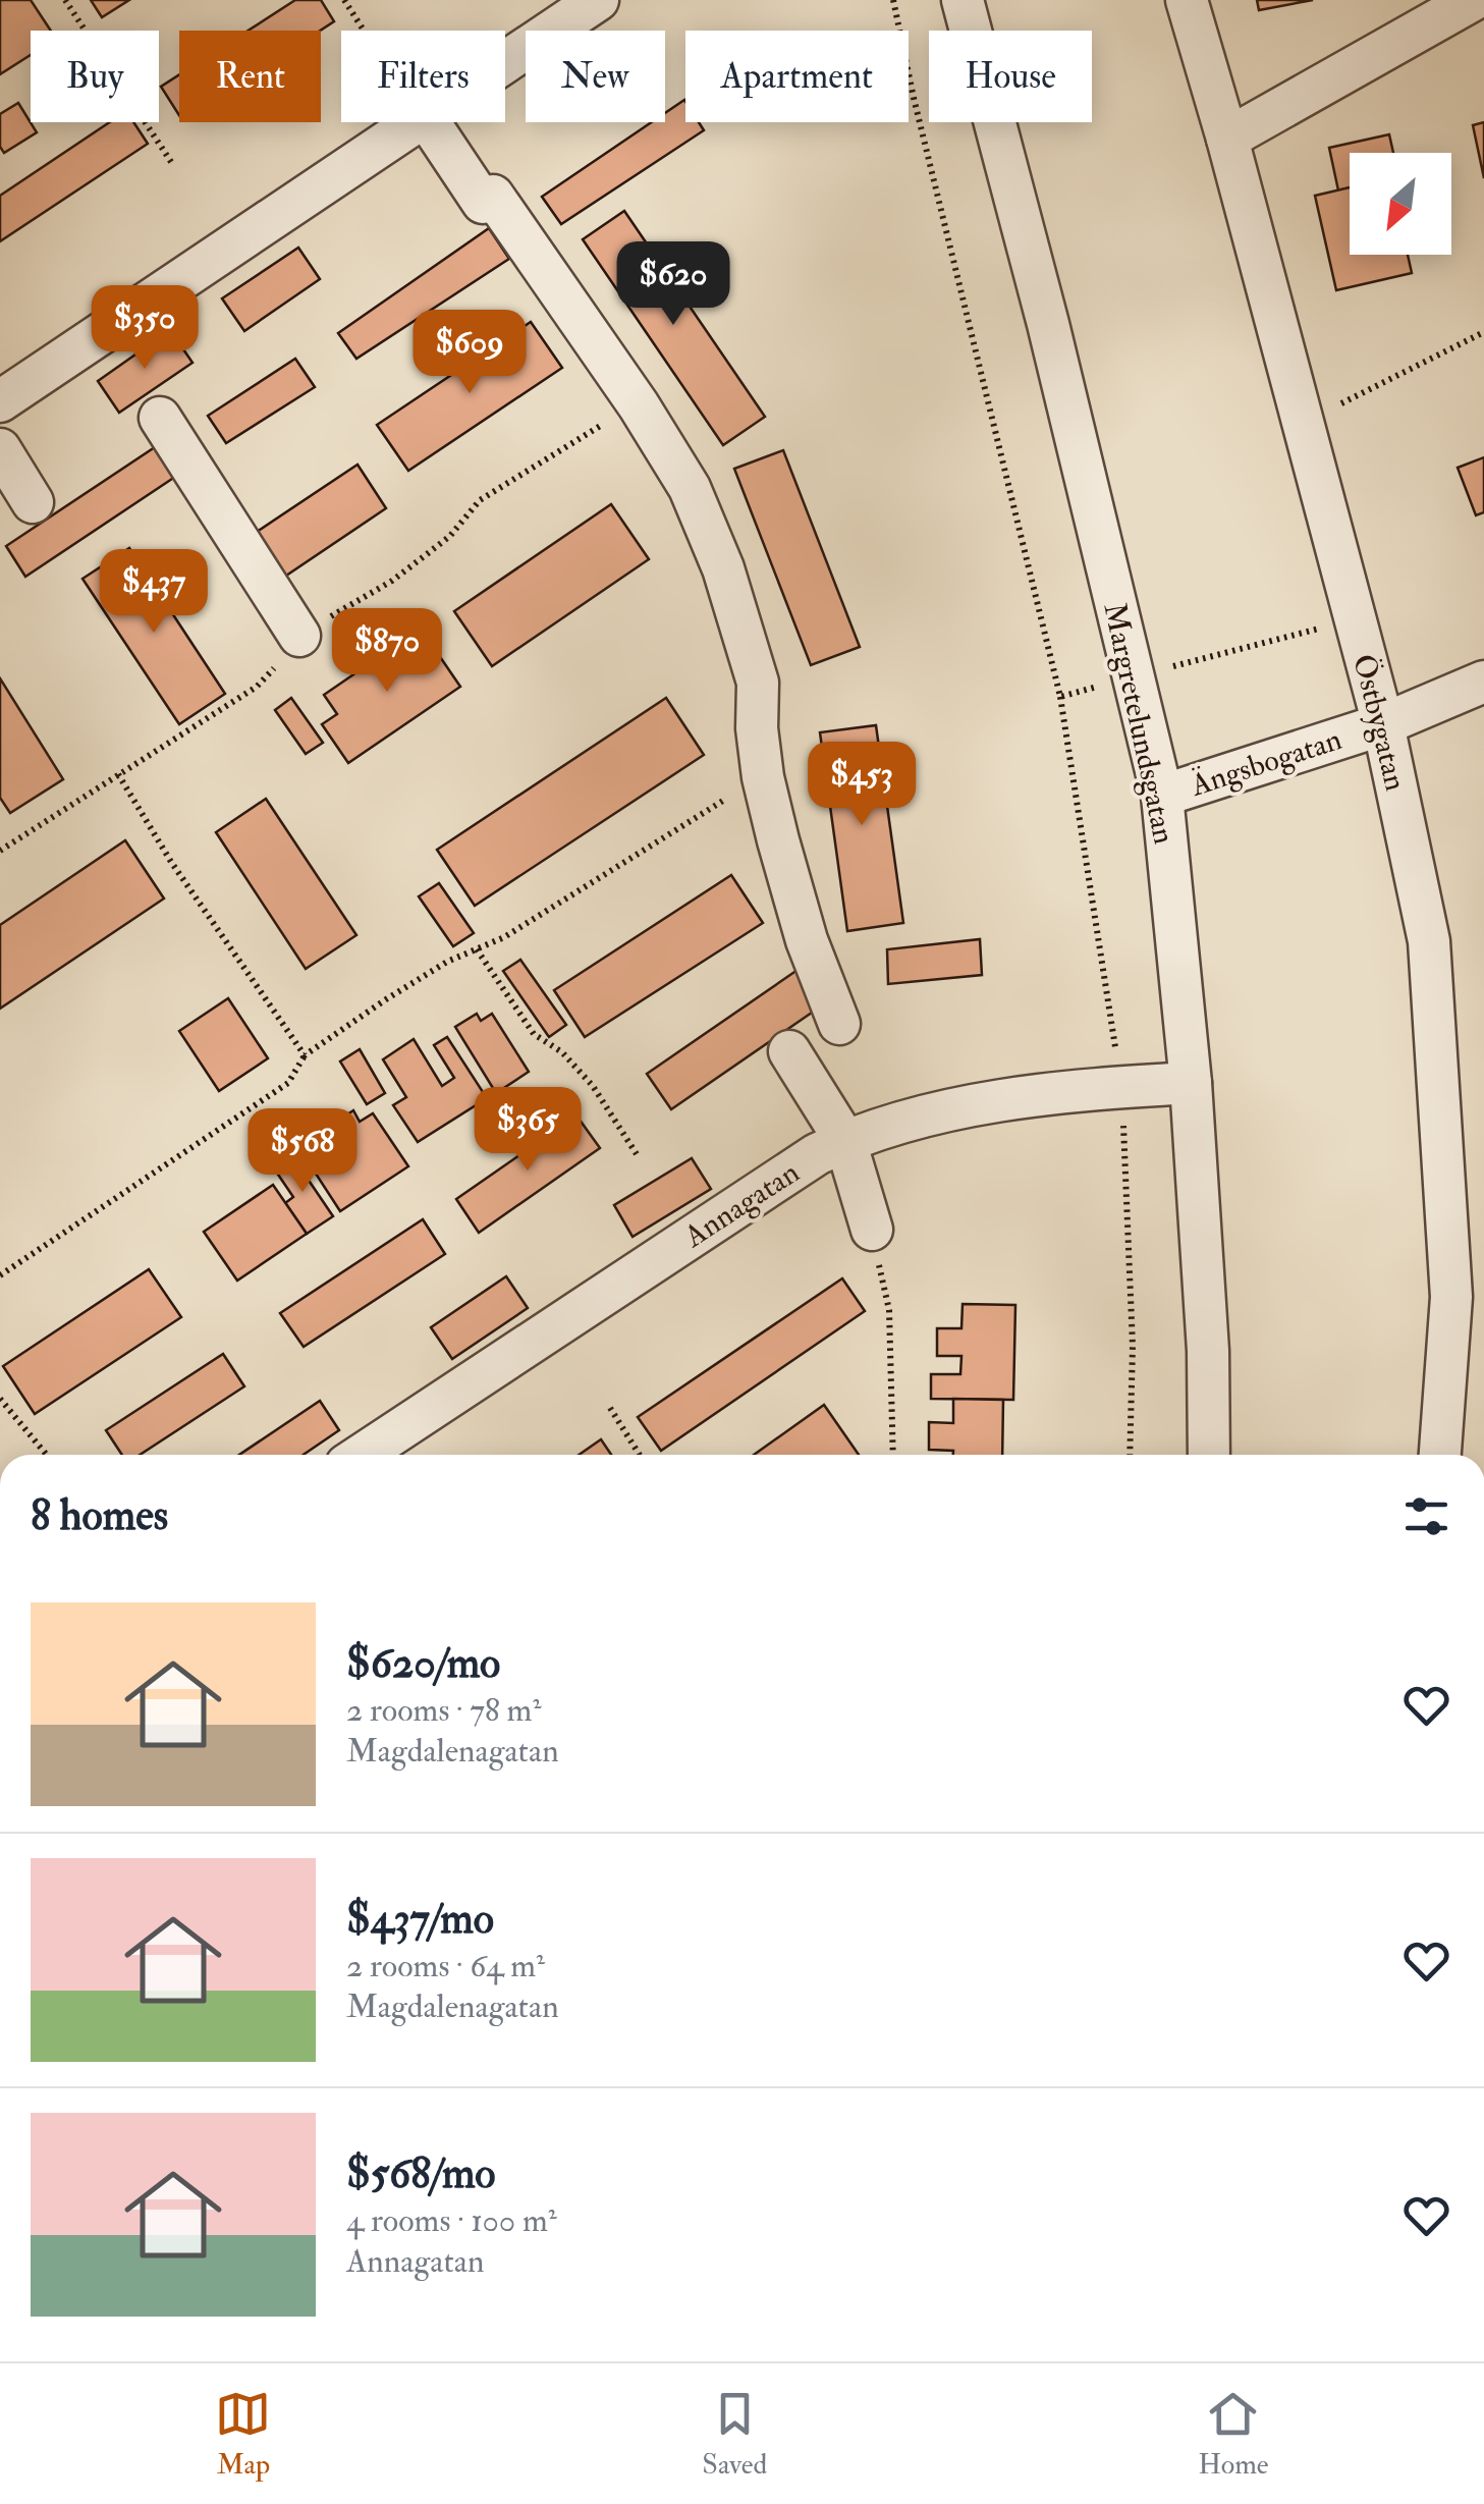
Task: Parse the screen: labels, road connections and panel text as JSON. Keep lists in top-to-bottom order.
{
  "streets": {
    "street": [
      "Östbygatan",
      "Margretelundsgatan",
      "Ängsbogatan",
      "Annagatan"
    ]
  },
  "crossings": [
    ["Östbygatan", "Ängsbogatan"],
    ["Margretelundsgatan", "Ängsbogatan"],
    ["Margretelundsgatan", "Annagatan"]
  ],
  "north": "bottom left",
  "page": {
    "chip": [
      "Buy",
      "Rent",
      "Filters",
      "New",
      "Apartment",
      "House"
    ],
    "price": [
      "$620",
      "$350",
      "$609",
      "$437",
      "$870",
      "$453",
      "$365",
      "$568"
    ],
    "heading": "8 homes",
    "list": [
      {
        "name": "$620/mo",
        "note": "2 rooms · 78 m² · Magdalenagatan"
      },
      {
        "name": "$437/mo",
        "note": "2 rooms · 64 m² · Magdalenagatan"
      },
      {
        "name": "$568/mo",
        "note": "4 rooms · 100 m² · Annagatan"
      }
    ],
    "tabs": ["Map", "Saved", "Home"]
  }
}
